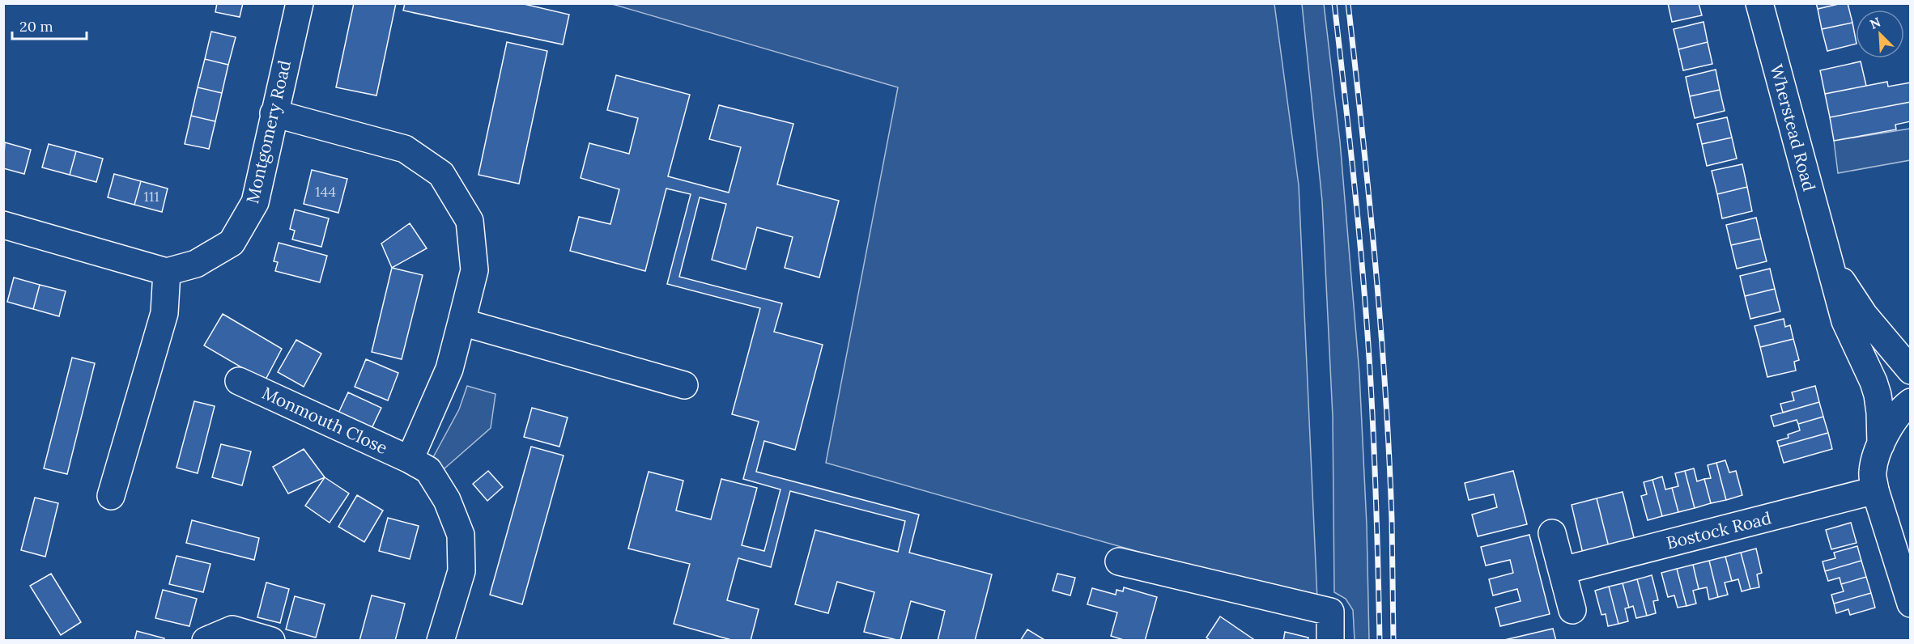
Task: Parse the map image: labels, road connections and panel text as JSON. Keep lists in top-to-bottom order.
{
  "streets": {
    "street": [
      "Wherstead Road",
      "Montgomery Road",
      "Monmouth Close",
      "Bostock Road"
    ]
  },
  "crossings": [
    ["Wherstead Road", "Bostock Road"],
    ["Montgomery Road", "Monmouth Close"]
  ],
  "house_numbers": ["144", "111"],
  "scale_bar": "20 m",
  "north": "top left"
}
